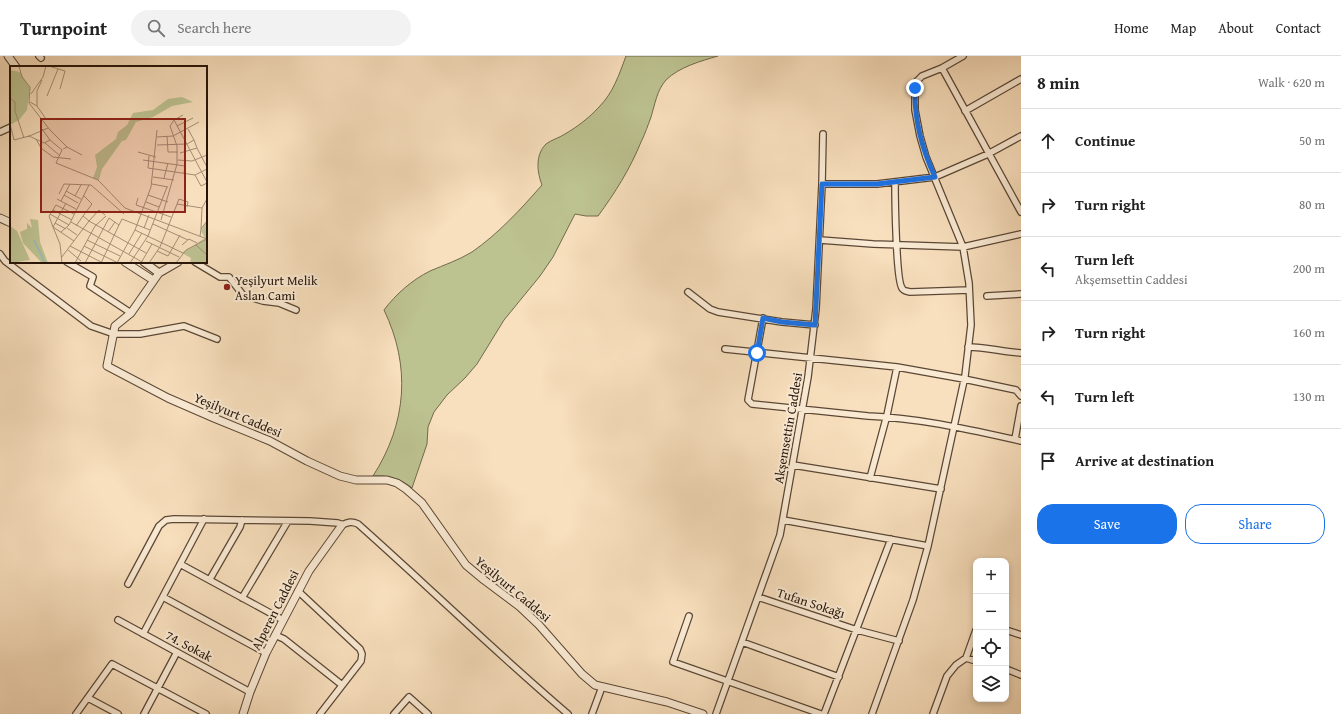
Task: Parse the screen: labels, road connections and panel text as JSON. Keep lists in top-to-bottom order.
{
  "streets": {
    "street": [
      "Yeşilyurt Caddesi",
      "Akşemsettin Caddesi",
      "Tufan Sokağı",
      "Alperen Caddesi",
      "74. Sokak"
    ]
  },
  "crossings": [
    ["Akşemsettin Caddesi", "Tufan Sokağı"],
    ["Alperen Caddesi", "74. Sokak"]
  ],
  "places": ["Yeşilyurt Melik Aslan Cami"],
  "page": {
    "header": "Turnpoint",
    "search": "Search here",
    "nav": [
      "Home",
      "Map",
      "About",
      "Contact"
    ],
    "heading": ["8 min", "Walk · 620 m"],
    "list": [
      ["Continue", "50 m"],
      ["Turn right", "80 m"],
      ["Turn left", "Akşemsettin Caddesi", "200 m"],
      ["Turn right", "160 m"],
      ["Turn left", "130 m"],
      "Arrive at destination"
    ],
    "buttons": ["Save", "Share"],
    "map_buttons": ["+", "−"]
  }
}
